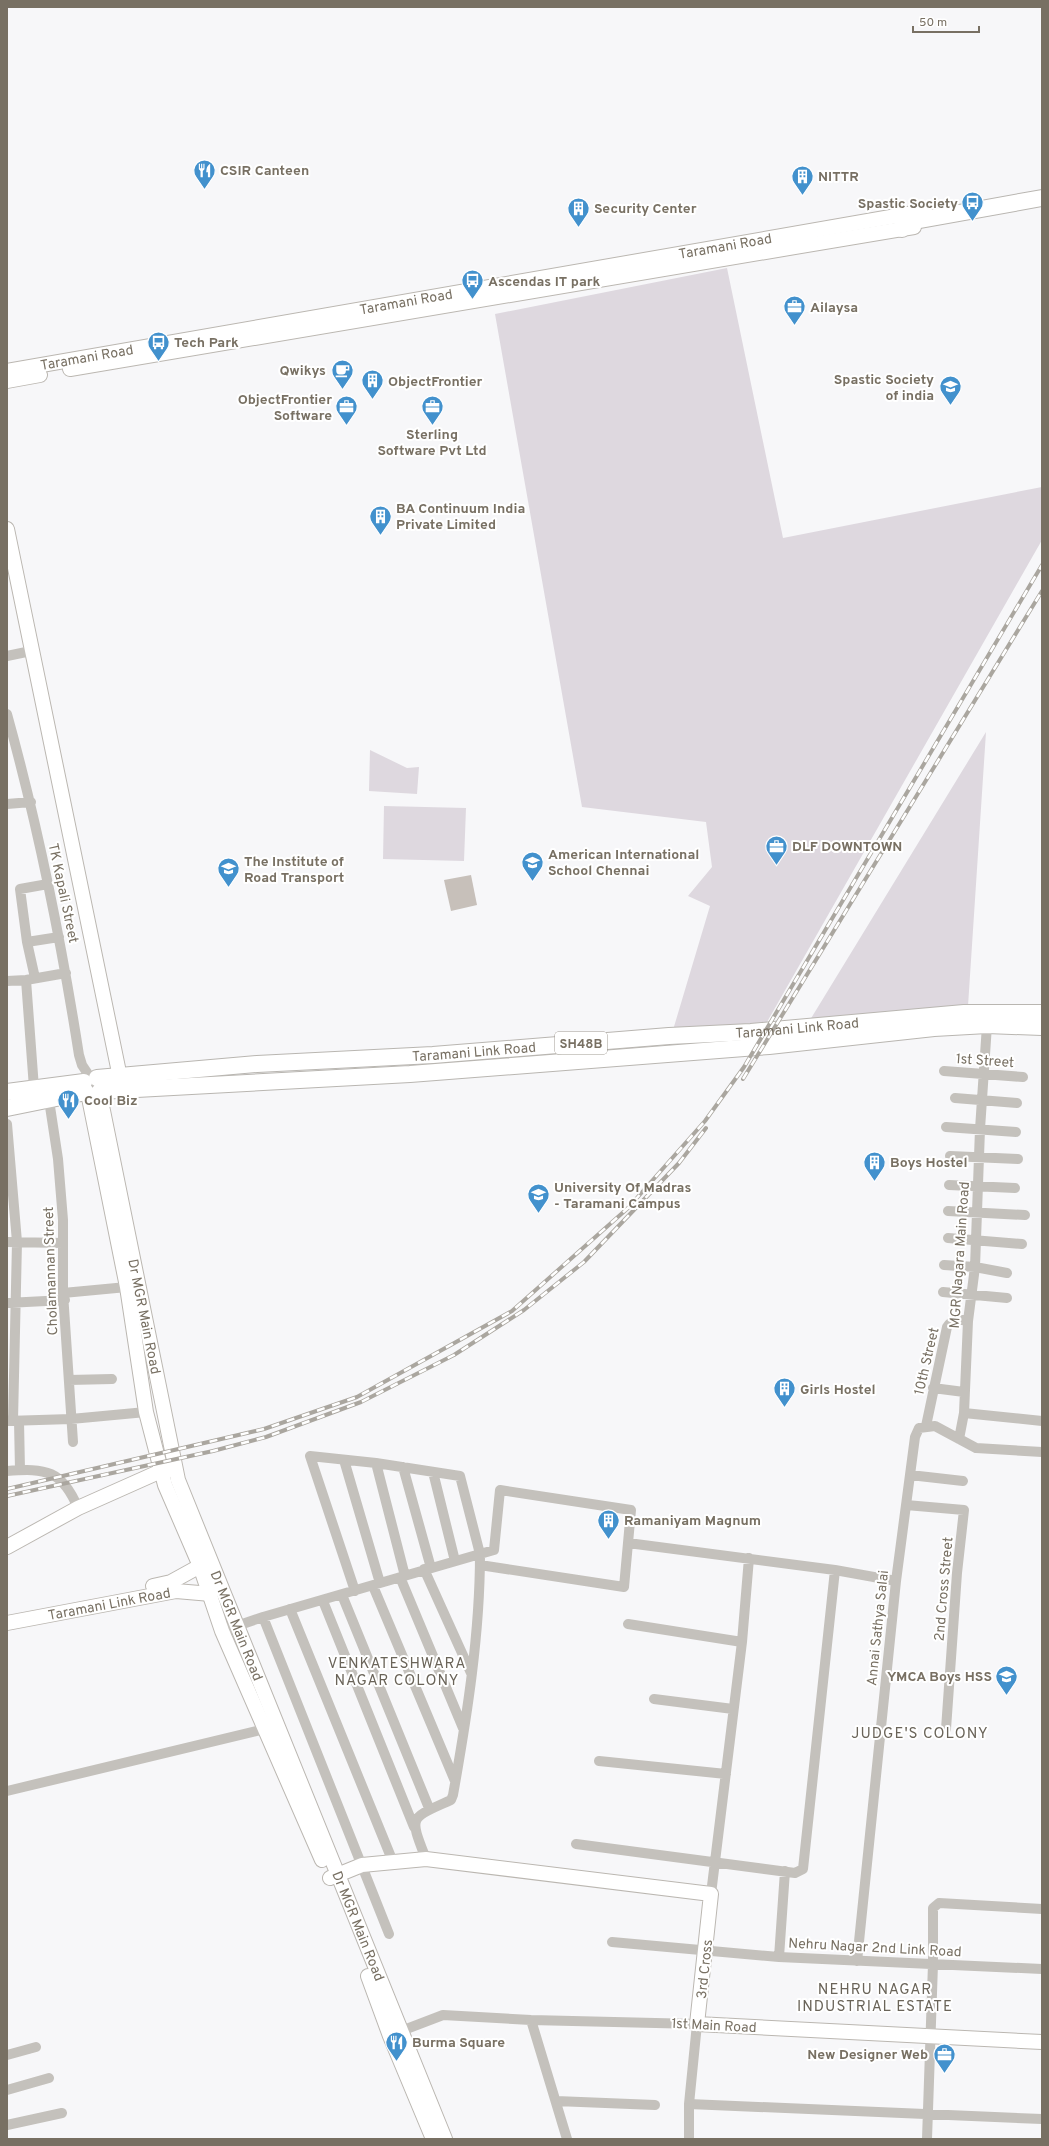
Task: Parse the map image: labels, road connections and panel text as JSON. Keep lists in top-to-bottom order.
{
  "streets": {
    "main road": ["Taramani Link Road", "SH48B"],
    "street": [
      "Taramani Road",
      "TK Kapali Street",
      "1st Street",
      "MGR Nagara Main Road",
      "Cholamannan Street",
      "Dr MGR Main Road",
      "10th Street",
      "2nd Cross Street",
      "Annai Sathya Salai",
      "Nehru Nagar 2nd Link Road",
      "3rd Cross",
      "1st Main Road"
    ]
  },
  "crossings": [
    ["TK Kapali Street", "Taramani Link Road"],
    ["TK Kapali Street", "Dr MGR Main Road"],
    ["Taramani Link Road", "MGR Nagara Main Road"],
    ["Taramani Link Road", "Dr MGR Main Road"],
    ["1st Street", "MGR Nagara Main Road"],
    ["MGR Nagara Main Road", "10th Street"],
    ["Dr MGR Main Road", "1st Main Road"],
    ["10th Street", "Annai Sathya Salai"],
    ["2nd Cross Street", "Annai Sathya Salai"],
    ["Annai Sathya Salai", "Nehru Nagar 2nd Link Road"],
    ["Nehru Nagar 2nd Link Road", "3rd Cross"],
    ["3rd Cross", "1st Main Road"]
  ],
  "districts": ["VENKATESHWARA NAGAR COLONY", "JUDGE'S COLONY", "NEHRU NAGAR INDUSTRIAL ESTATE"],
  "places": {
    "restaurant": ["CSIR Canteen", "Cool Biz", "Burma Square"],
    "building": [
      "NITTR",
      "Security Center",
      "ObjectFrontier",
      "BA Continuum India Private Limited",
      "Boys Hostel",
      "Girls Hostel",
      "Ramaniyam Magnum"
    ],
    "bus stop": ["Spastic Society", "Ascendas IT park", "Tech Park"],
    "office": [
      "Ailaysa",
      "Sterling Software Pvt Ltd",
      "ObjectFrontier Software",
      "DLF DOWNTOWN",
      "New Designer Web"
    ],
    "cafe": ["Qwikys"],
    "school or university": [
      "Spastic Society of india",
      "American International School Chennai",
      "The Institute of Road Transport",
      "University Of Madras - Taramani Campus",
      "YMCA Boys HSS"
    ]
  },
  "scale_bar": "50 m"
}
